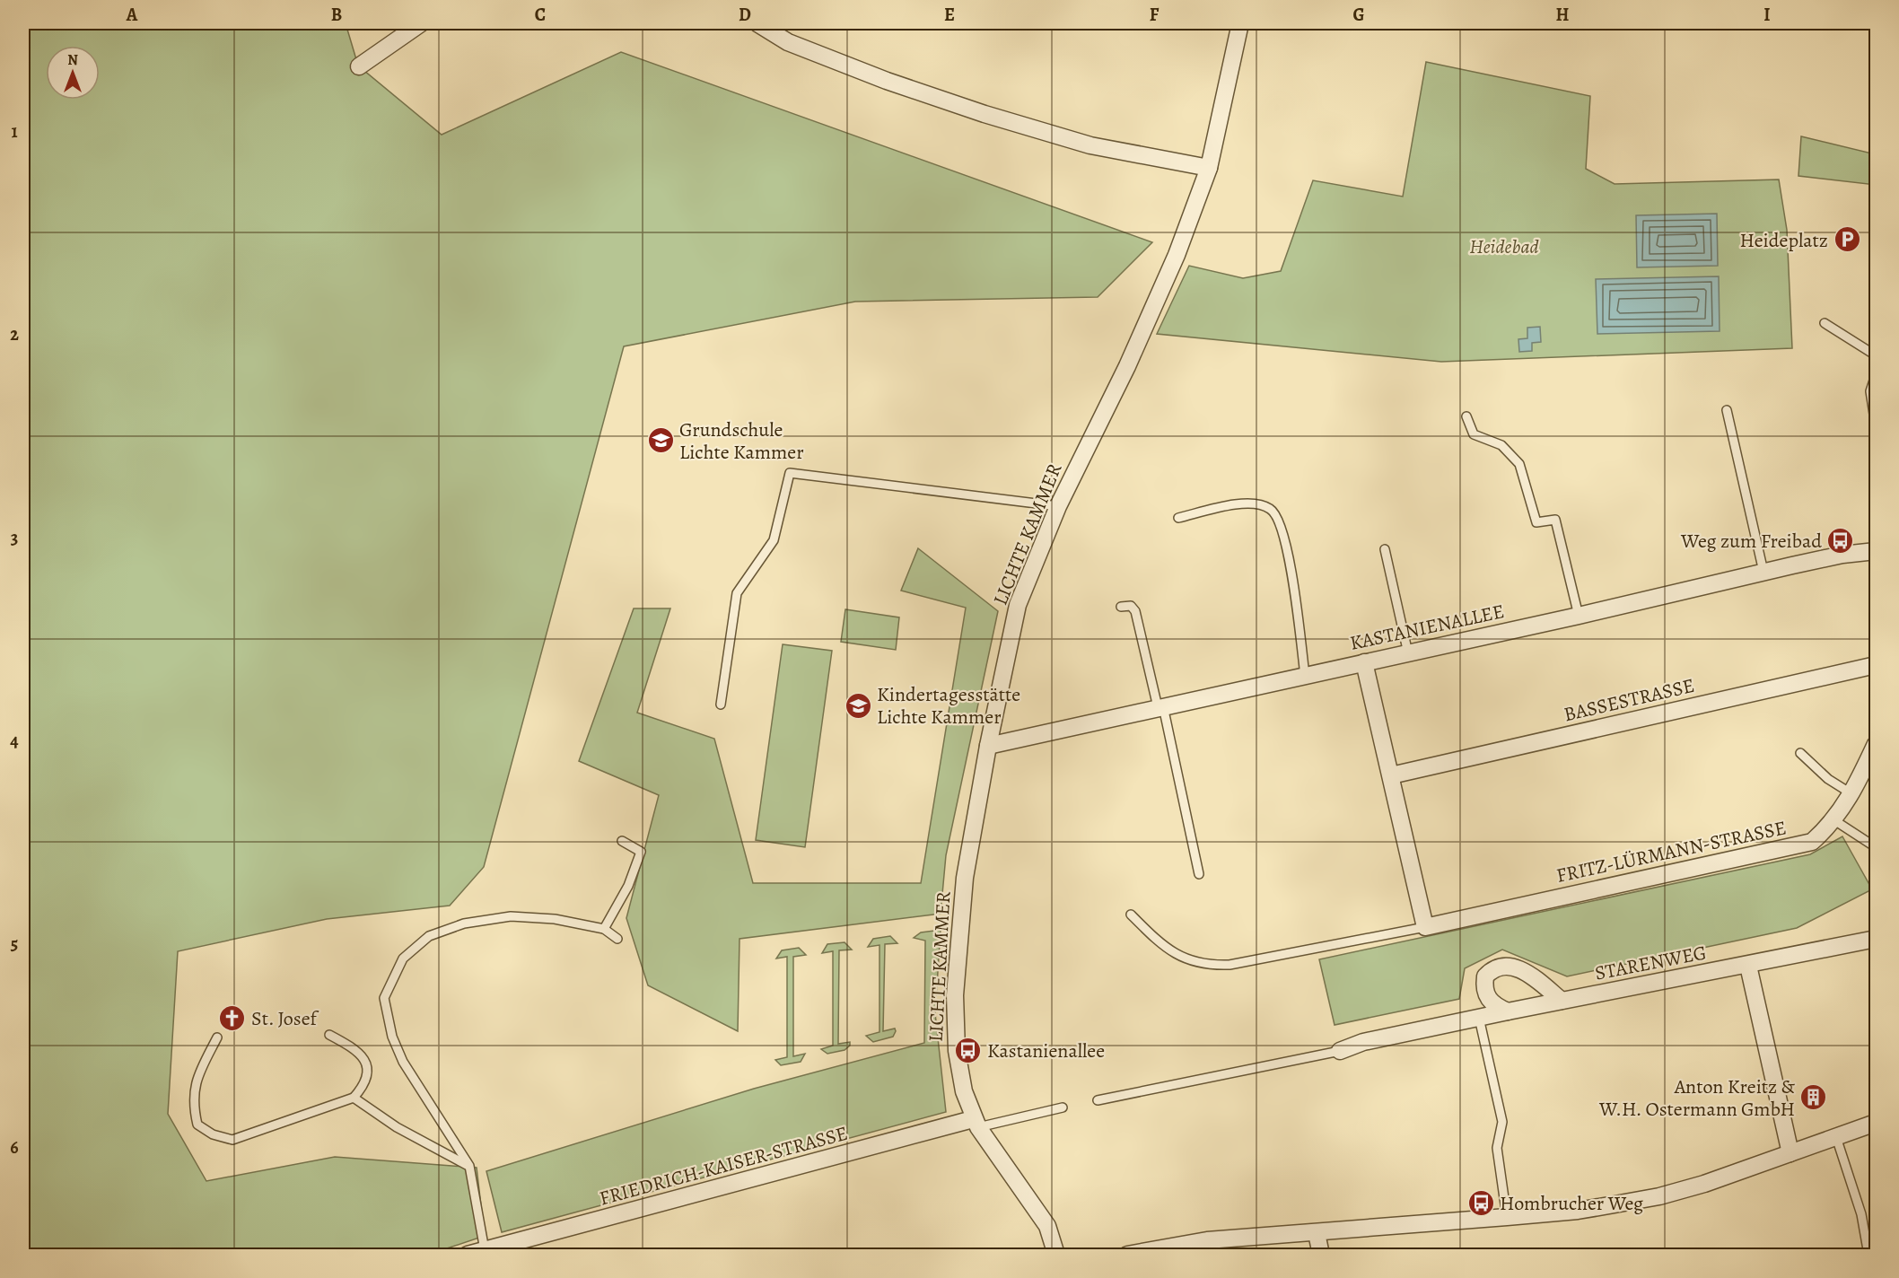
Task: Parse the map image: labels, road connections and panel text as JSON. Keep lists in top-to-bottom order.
{
  "streets": {
    "street": [
      "LICHTE KAMMER",
      "KASTANIENALLEE",
      "BASSESTRASSE",
      "FRITZ-LÜRMANN-STRASSE",
      "STARENWEG",
      "FRIEDRICH-KAISER-STRASSE"
    ]
  },
  "crossings": [
    ["LICHTE KAMMER", "KASTANIENALLEE"],
    ["LICHTE KAMMER", "FRIEDRICH-KAISER-STRASSE"]
  ],
  "parks": ["Heidebad"],
  "places": {
    "parking": ["Heideplatz"],
    "school or university": ["Grundschule Lichte Kammer", "Kindertagesstätte Lichte Kammer"],
    "bus stop": ["Weg zum Freibad", "Kastanienallee", "Hombrucher Weg"],
    "church": ["St. Josef"],
    "building": ["Anton Kreitz & W.H. Ostermann GmbH"]
  },
  "north": "top",
  "grid": {
    "columns": [
      "A",
      "B",
      "C",
      "D",
      "E",
      "F",
      "G",
      "H",
      "I"
    ],
    "rows": [
      "1",
      "2",
      "3",
      "4",
      "5",
      "6"
    ]
  }
}
